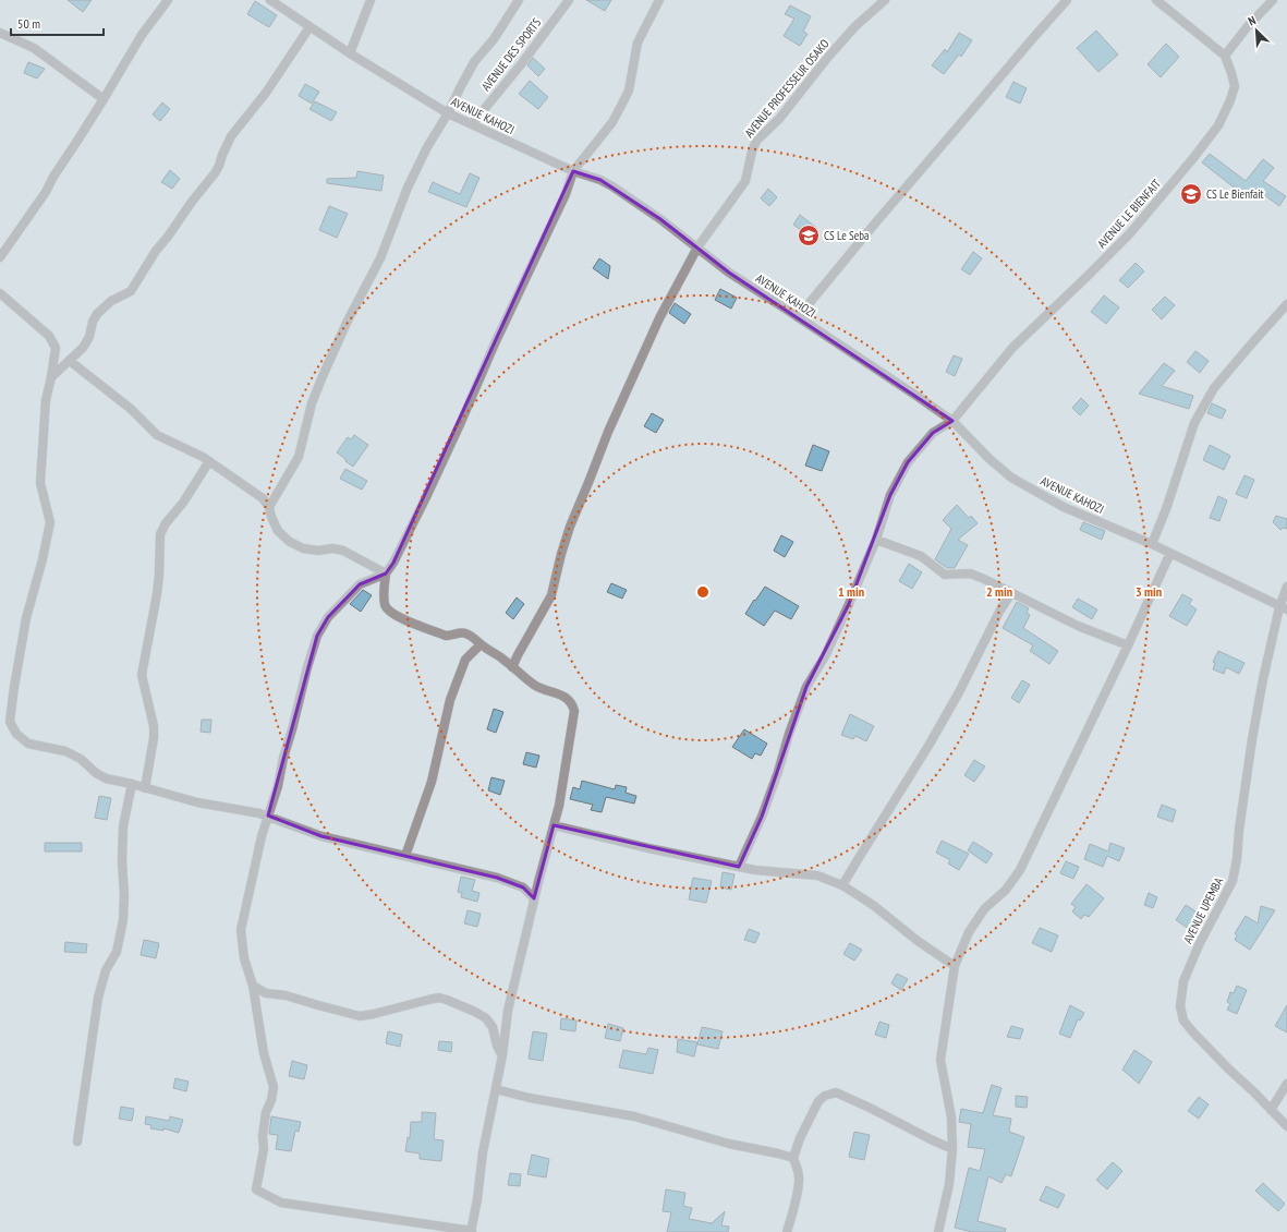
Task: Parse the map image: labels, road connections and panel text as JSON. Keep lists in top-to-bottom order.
{
  "streets": {
    "street": [
      "AVENUE DES SPORTS",
      "AVENUE PROFESSEUR OSAKO",
      "AVENUE KAHOZI",
      "AVENUE LE BIENFAIT",
      "AVENUE UPEMBA"
    ]
  },
  "crossings": [
    ["AVENUE DES SPORTS", "AVENUE KAHOZI"],
    ["AVENUE PROFESSEUR OSAKO", "AVENUE KAHOZI"],
    ["AVENUE KAHOZI", "AVENUE LE BIENFAIT"],
    ["AVENUE KAHOZI", "AVENUE UPEMBA"]
  ],
  "places": {
    "school or university": ["CS Le Bienfait", "CS Le Seba"]
  },
  "scale_bar": "50 m",
  "north": "top left",
  "rings": ["1 min", "2 min", "3 min"]
}
